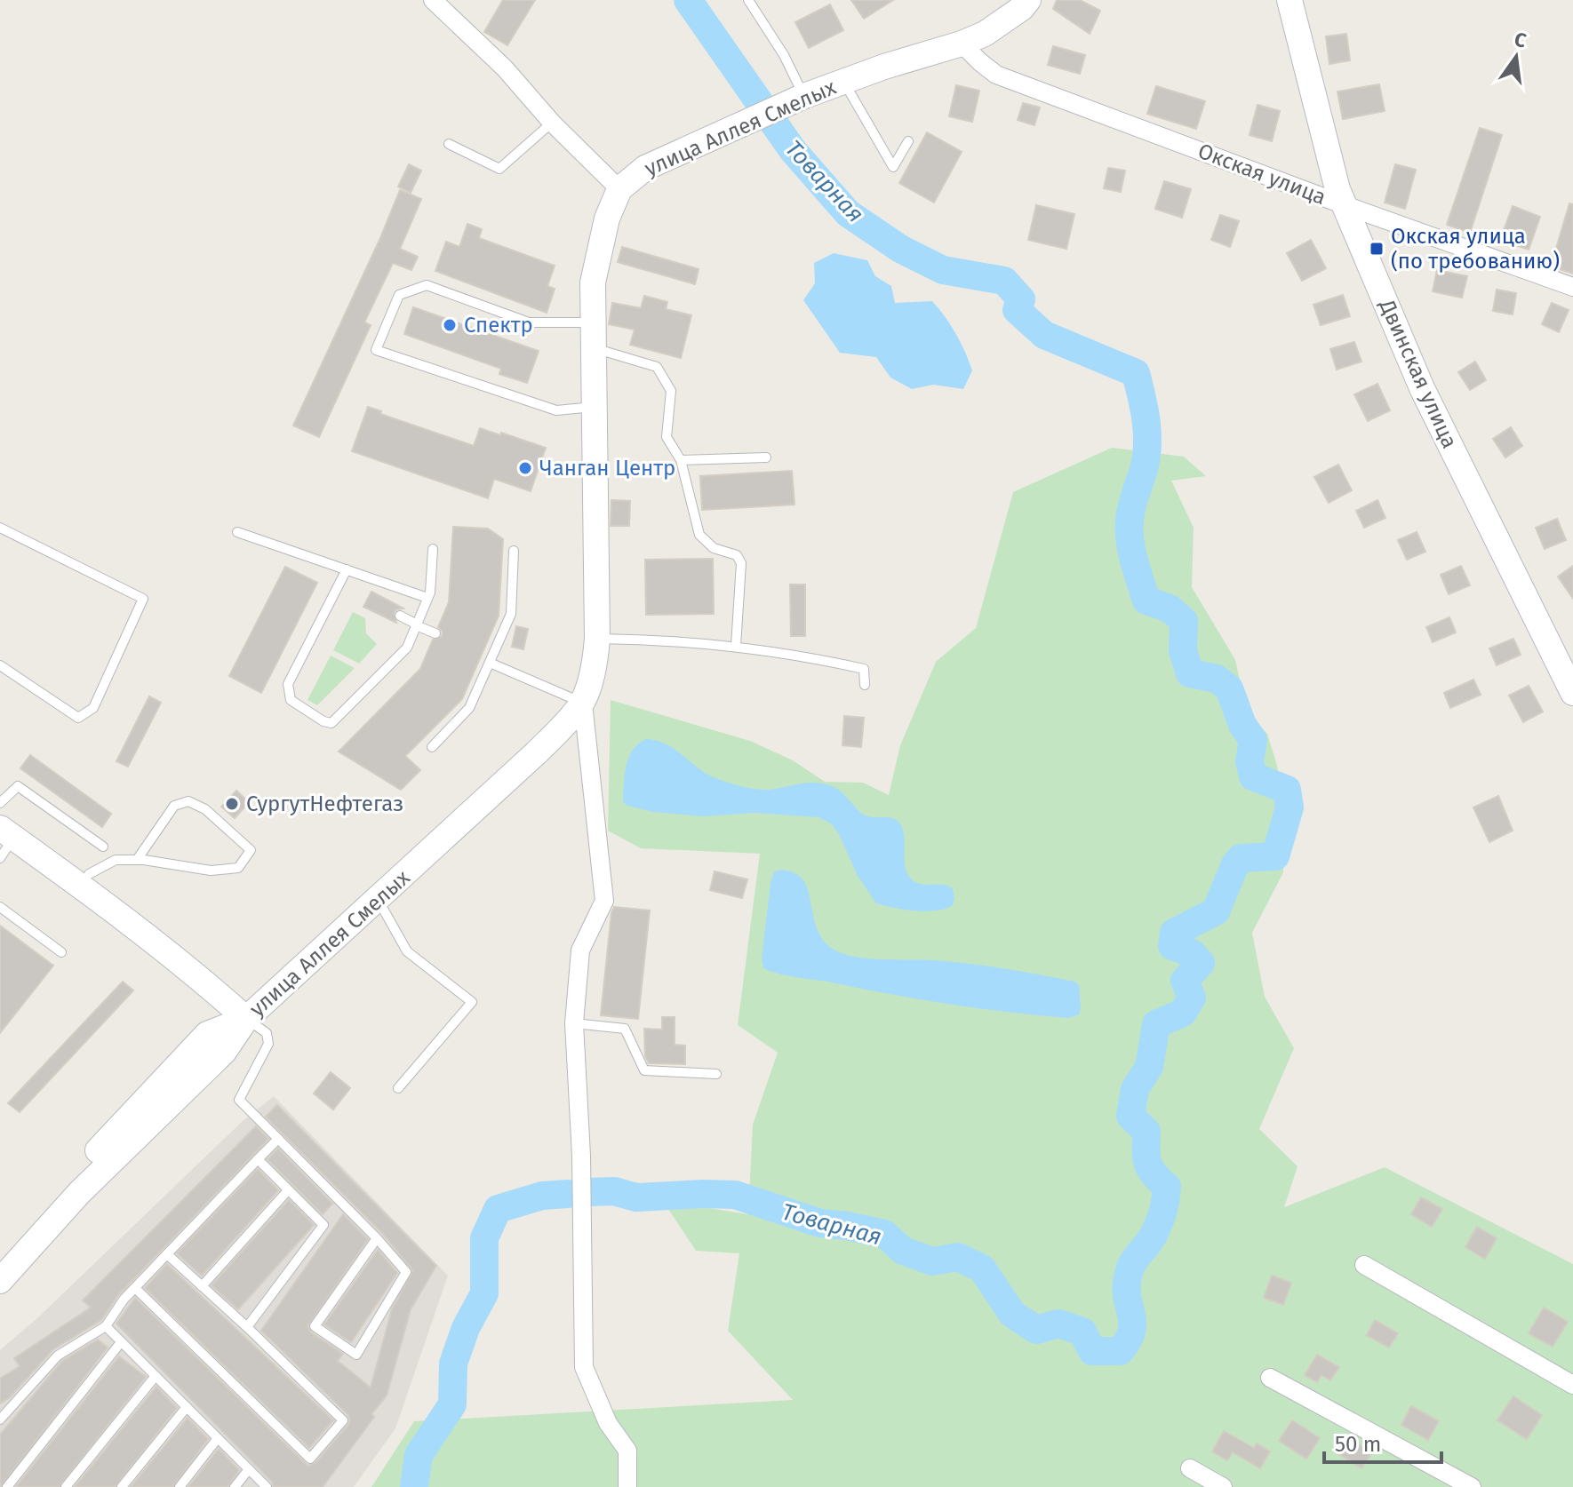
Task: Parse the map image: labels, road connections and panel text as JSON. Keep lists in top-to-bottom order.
{
  "streets": {
    "main road": ["улица Аллея Смелых", "Двинская улица"],
    "street": ["Окская улица"]
  },
  "crossings": [
    ["улица Аллея Смелых", "Окская улица"],
    ["Окская улица", "Двинская улица"]
  ],
  "water": ["Товарная"],
  "places": {
    "transit": ["Окская улица (по требованию)"],
    "other": ["Спектр", "Чанган Центр", "СургутНефтегаз"]
  },
  "scale_bar": "50 m",
  "north": "top"
}
